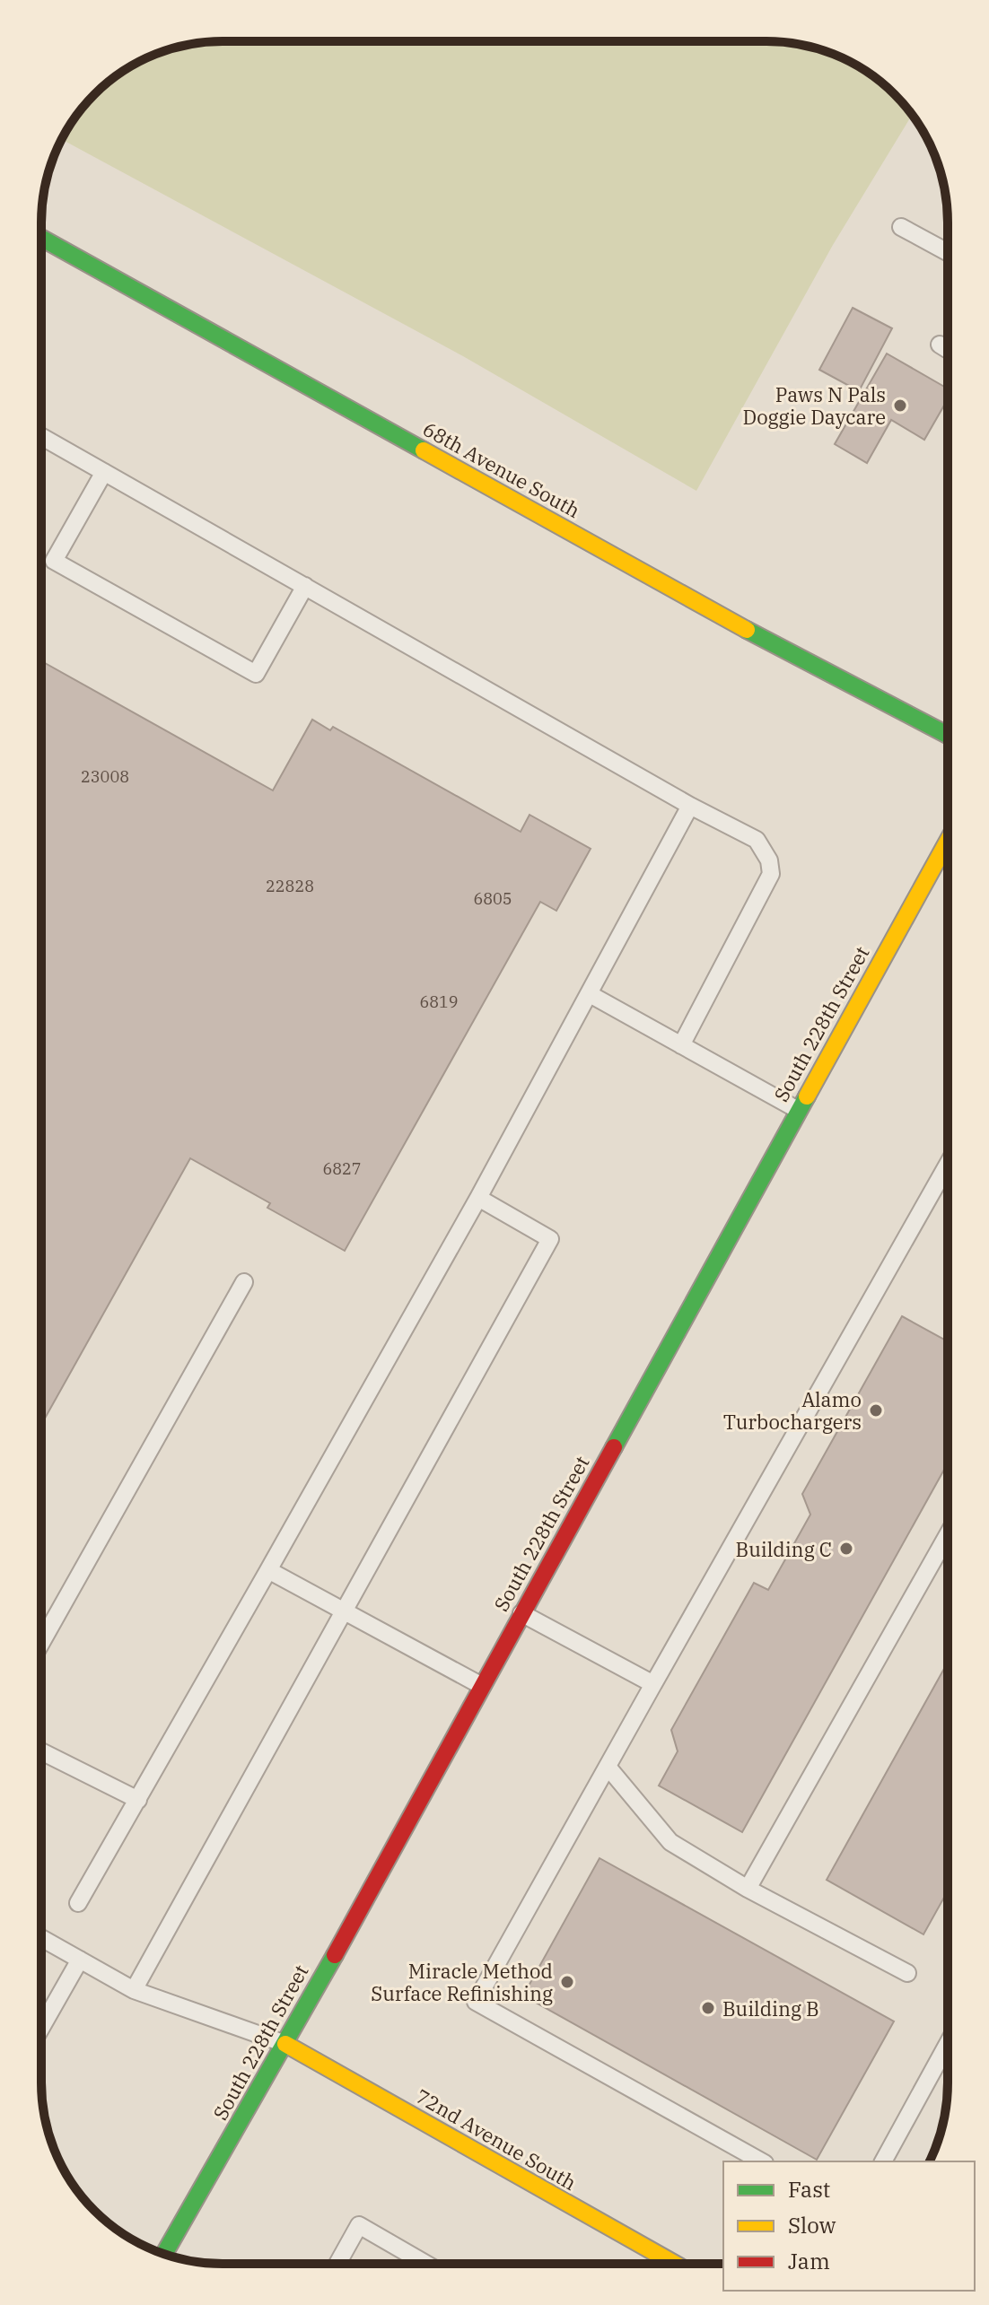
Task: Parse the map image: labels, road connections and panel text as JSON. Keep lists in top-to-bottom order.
{
  "streets": {
    "main road": ["68th Avenue South", "South 228th Street", "72nd Avenue South"]
  },
  "crossings": [
    ["South 228th Street", "72nd Avenue South"]
  ],
  "places": [
    "Paws N Pals Doggie Daycare",
    "Alamo Turbochargers",
    "Building C",
    "Miracle Method Surface Refinishing",
    "Building B"
  ],
  "house_numbers": [
    "23008",
    "22828",
    "6805",
    "6819",
    "6827"
  ],
  "legend": ["Fast", "Slow", "Jam"]
}
